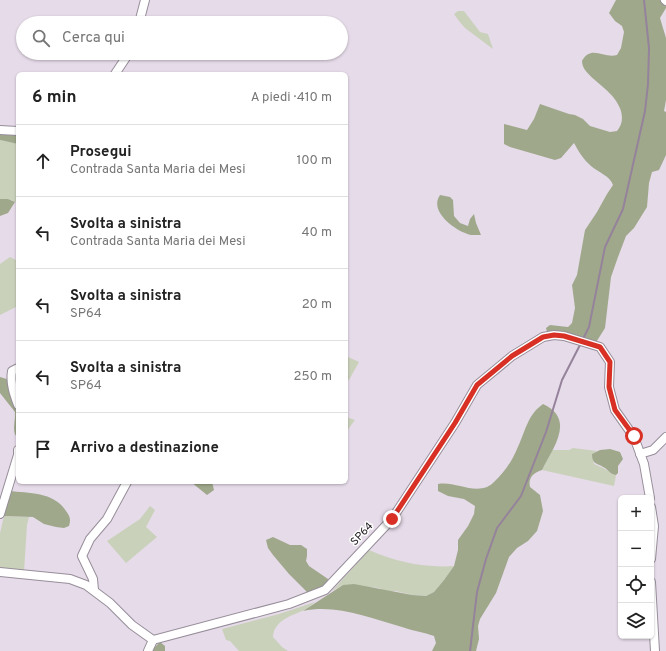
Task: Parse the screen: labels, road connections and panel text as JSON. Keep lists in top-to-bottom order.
{
  "streets": {
    "street": ["SP64"]
  },
  "page": {
    "search": "Cerca qui",
    "heading": ["6 min", "A piedi · 410 m"],
    "list": [
      ["Prosegui", "Contrada Santa Maria dei Mesi", "100 m"],
      ["Svolta a sinistra", "Contrada Santa Maria dei Mesi", "40 m"],
      ["Svolta a sinistra", "SP64", "20 m"],
      ["Svolta a sinistra", "SP64", "250 m"],
      "Arrivo a destinazione"
    ],
    "map_buttons": ["+", "−"]
  }
}
